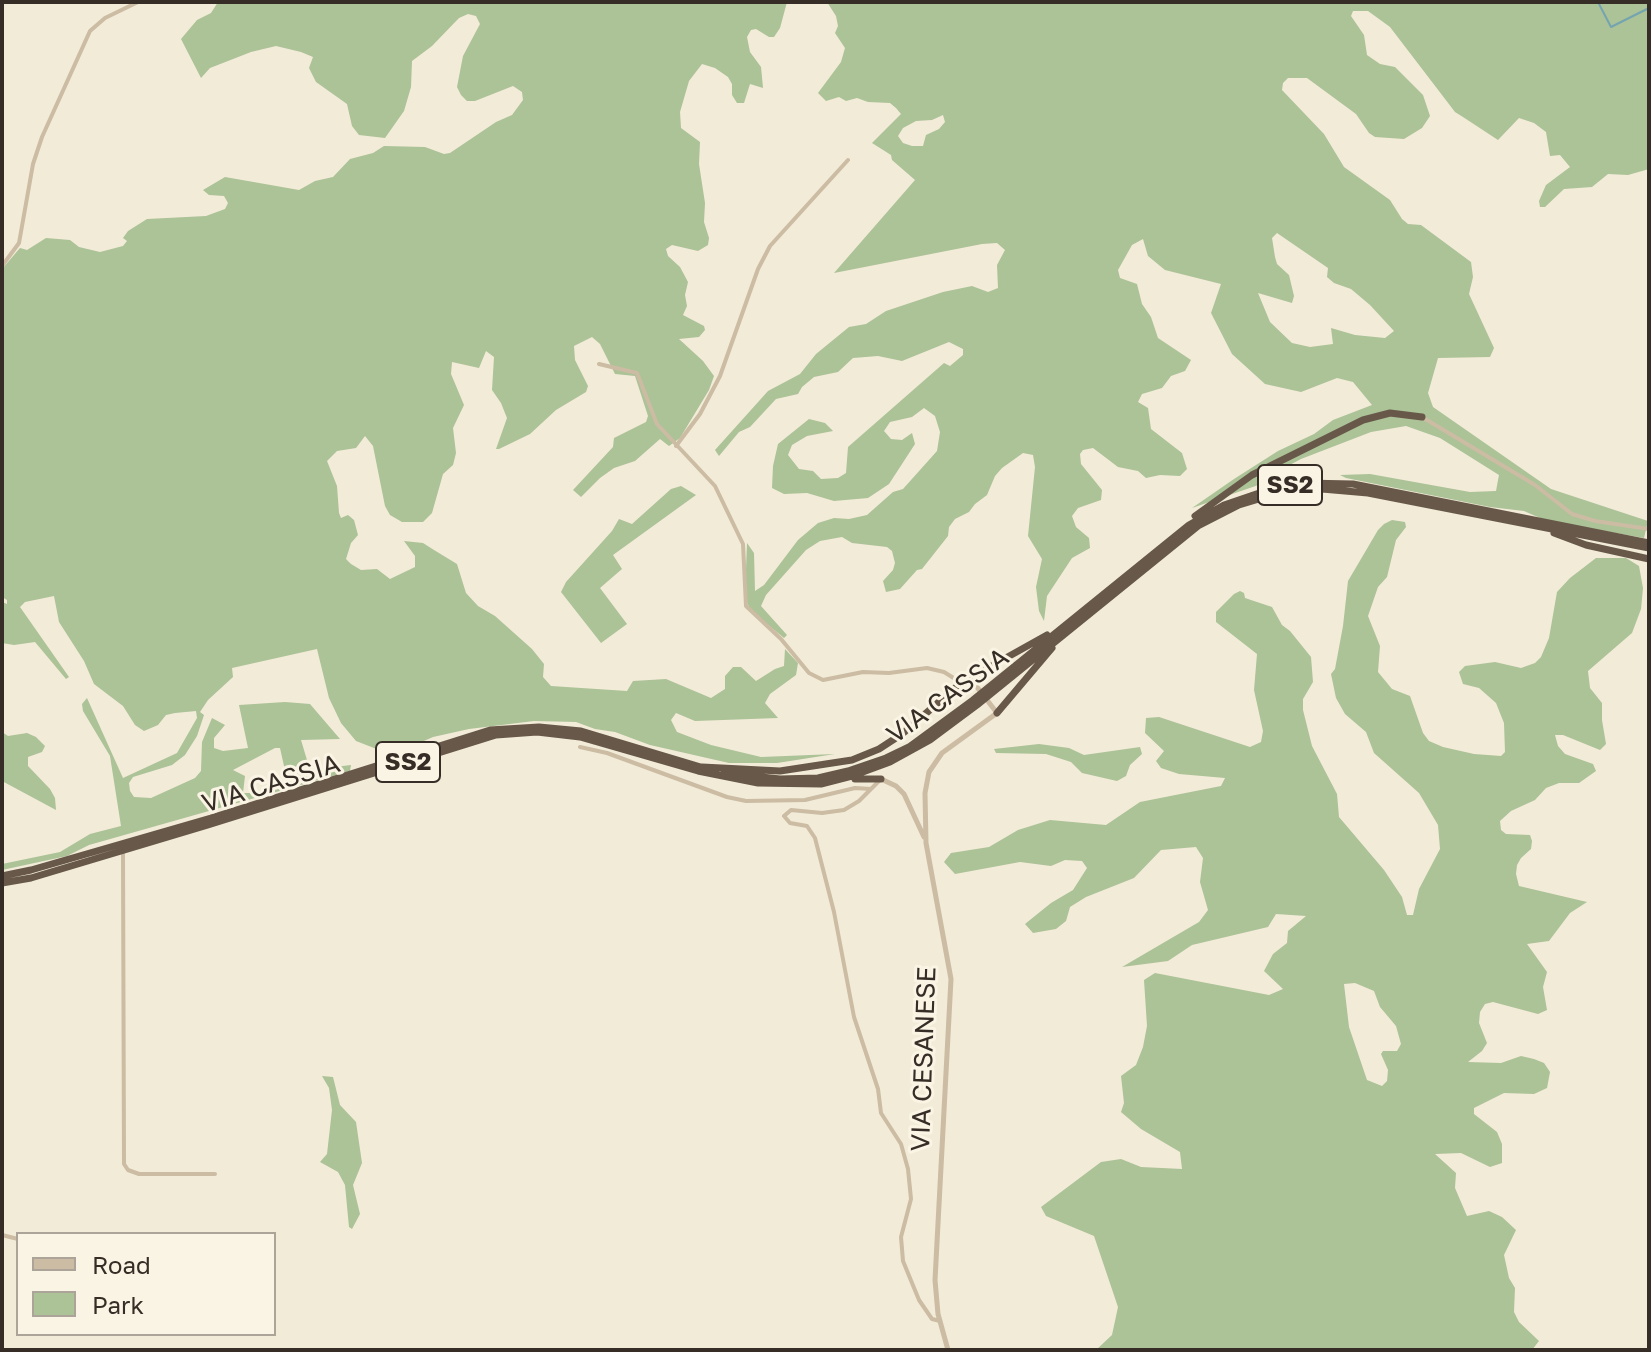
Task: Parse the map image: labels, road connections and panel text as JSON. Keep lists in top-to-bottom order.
{
  "streets": {
    "highway": ["SS2", "VIA CASSIA"],
    "street": ["VIA CESANESE"]
  },
  "legend": ["Road", "Park"]
}
